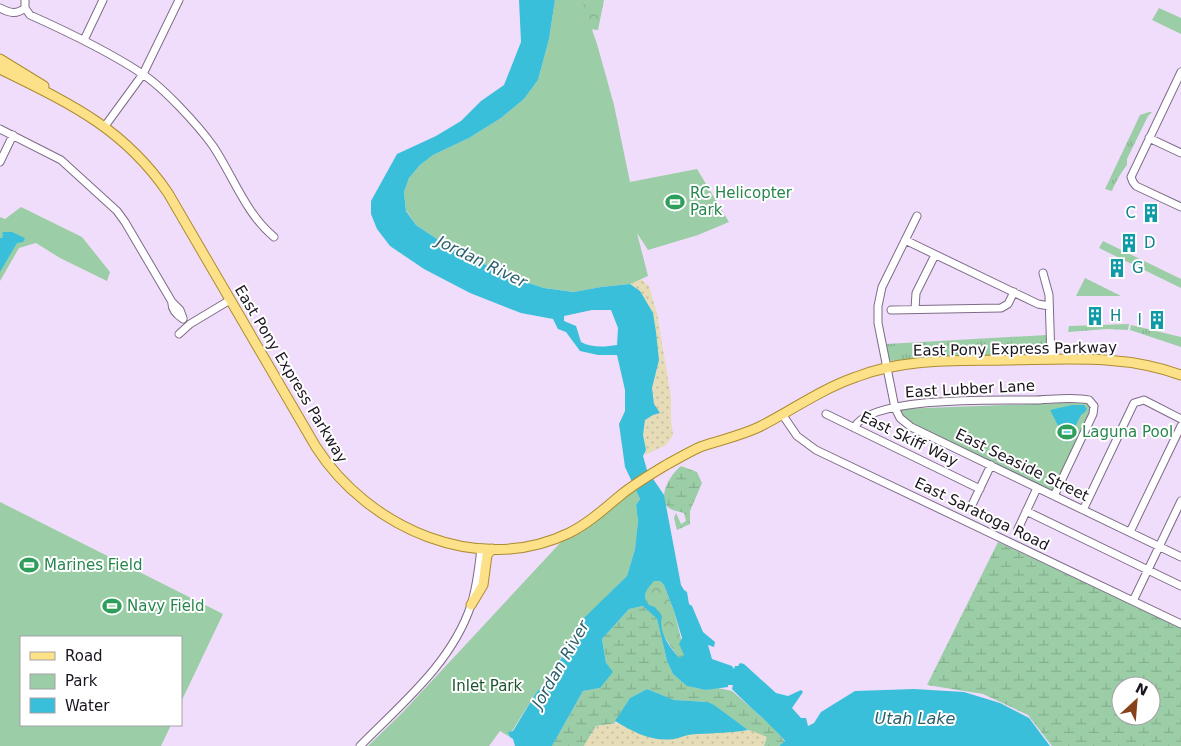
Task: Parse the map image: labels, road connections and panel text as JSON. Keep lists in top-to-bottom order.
{
  "streets": {
    "main road": ["East Pony Express Parkway"],
    "street": [
      "East Lubber Lane",
      "East Skiff Way",
      "East Seaside Street",
      "East Saratoga Road"
    ]
  },
  "crossings": [
    ["East Pony Express Parkway", "East Saratoga Road"],
    ["East Lubber Lane", "East Skiff Way"],
    ["East Lubber Lane", "East Seaside Street"]
  ],
  "water": ["Jordan River", "Utah Lake"],
  "parks": ["Inlet Park"],
  "places": {
    "sports": [
      "RC Helicopter Park",
      "Laguna Pool",
      "Marines Field",
      "Navy Field"
    ],
    "building": [
      "C",
      "D",
      "G",
      "H",
      "I"
    ]
  },
  "legend": ["Road", "Park", "Water"],
  "north": "top right"
}
